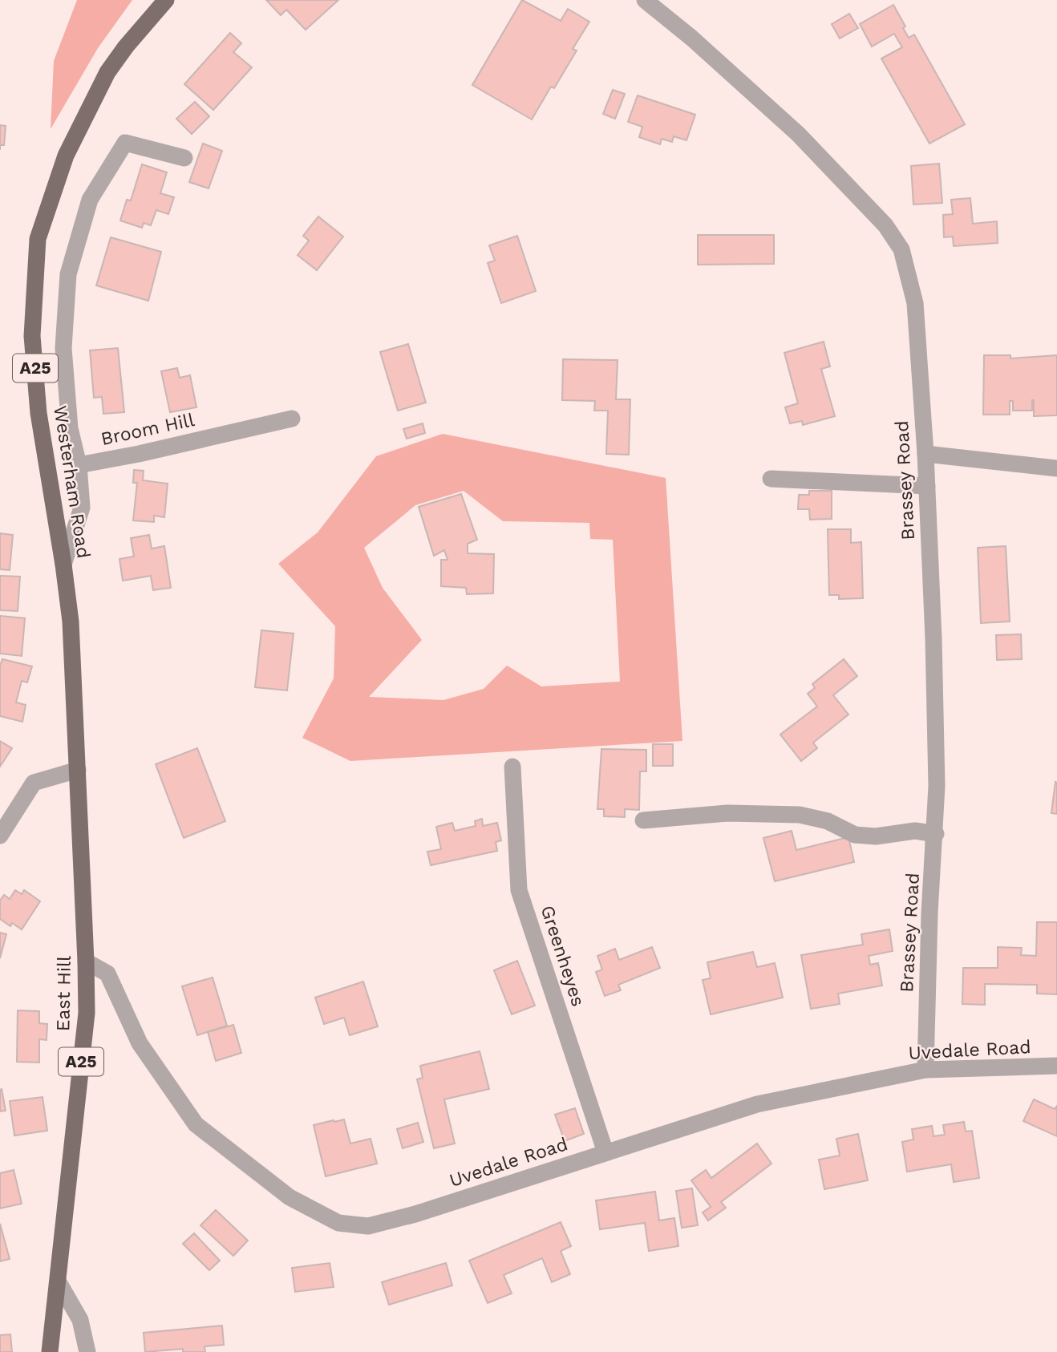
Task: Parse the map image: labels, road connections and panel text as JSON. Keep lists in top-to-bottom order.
{
  "streets": {
    "main road": ["A25", "Westerham Road", "East Hill"],
    "street": [
      "Broom Hill",
      "Brassey Road",
      "Greenheyes",
      "Uvedale Road"
    ]
  },
  "crossings": [
    ["Brassey Road", "Uvedale Road"],
    ["Westerham Road", "East Hill"],
    ["Greenheyes", "Uvedale Road"],
    ["East Hill", "Uvedale Road"]
  ]
}
